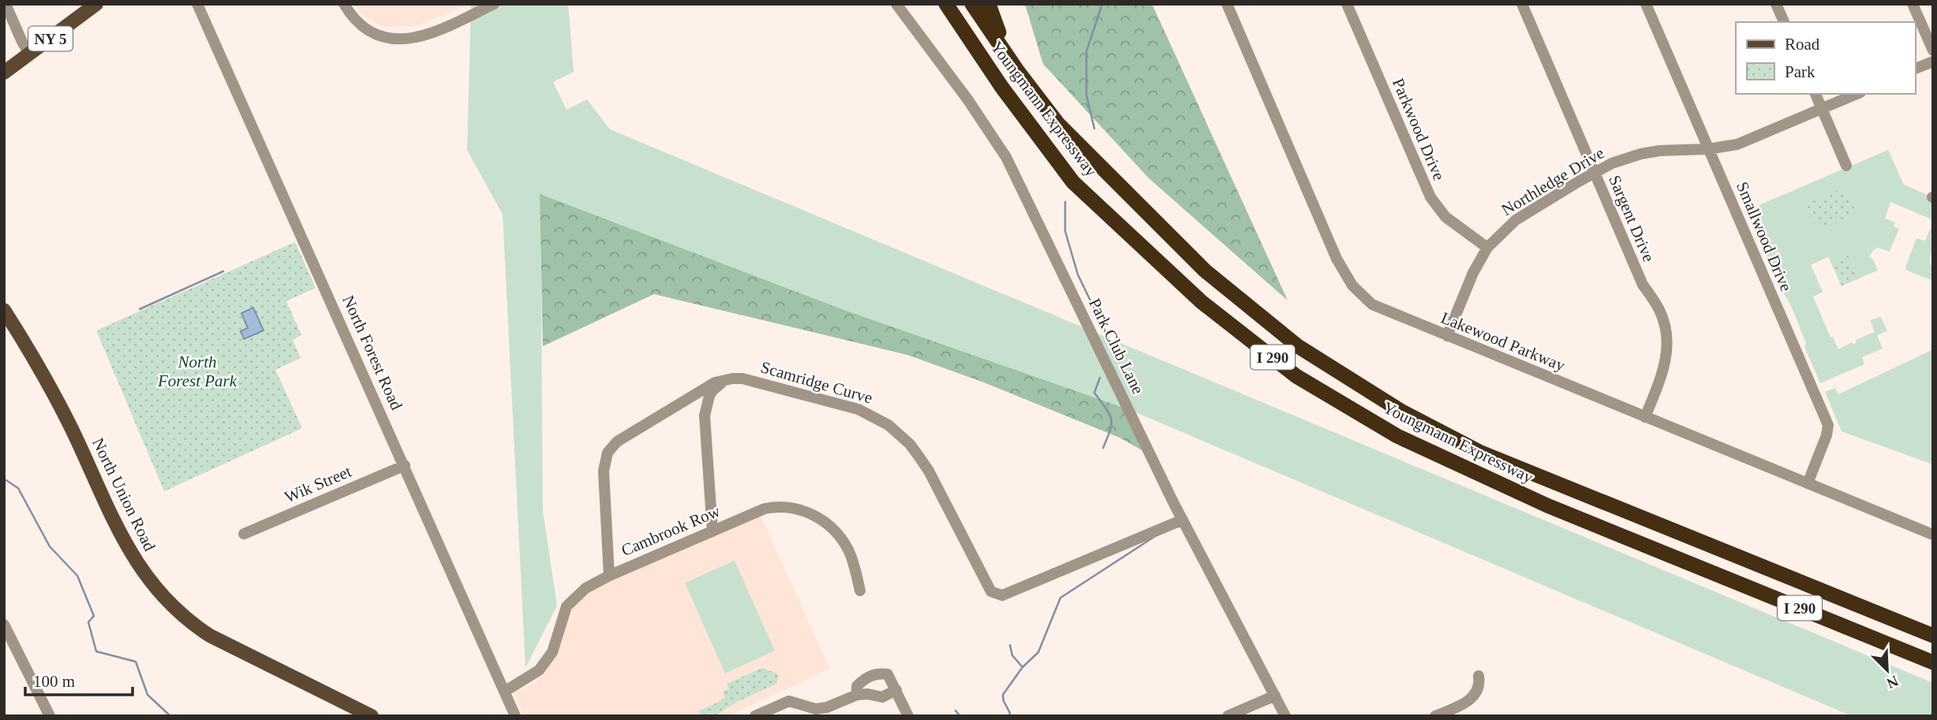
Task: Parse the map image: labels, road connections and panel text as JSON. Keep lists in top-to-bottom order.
{
  "streets": {
    "highway": ["Youngmann Expressway", "I 290"],
    "main road": ["NY 5", "North Union Road"],
    "street": [
      "Parkwood Drive",
      "Northledge Drive",
      "Sargent Drive",
      "Smallwood Drive",
      "Lakewood Parkway",
      "Park Club Lane",
      "North Forest Road",
      "Scamridge Curve",
      "Wik Street",
      "Cambrook Row"
    ]
  },
  "crossings": [
    ["Parkwood Drive", "Northledge Drive"],
    ["Northledge Drive", "Sargent Drive"],
    ["Northledge Drive", "Smallwood Drive"],
    ["Northledge Drive", "Lakewood Parkway"],
    ["Sargent Drive", "Lakewood Parkway"],
    ["Smallwood Drive", "Lakewood Parkway"],
    ["Park Club Lane", "Scamridge Curve"],
    ["North Forest Road", "Wik Street"],
    ["North Forest Road", "Cambrook Row"],
    ["Scamridge Curve", "Cambrook Row"]
  ],
  "parks": ["North Forest Park"],
  "legend": ["Road", "Park"],
  "scale_bar": "100 m",
  "north": "bottom right"
}
